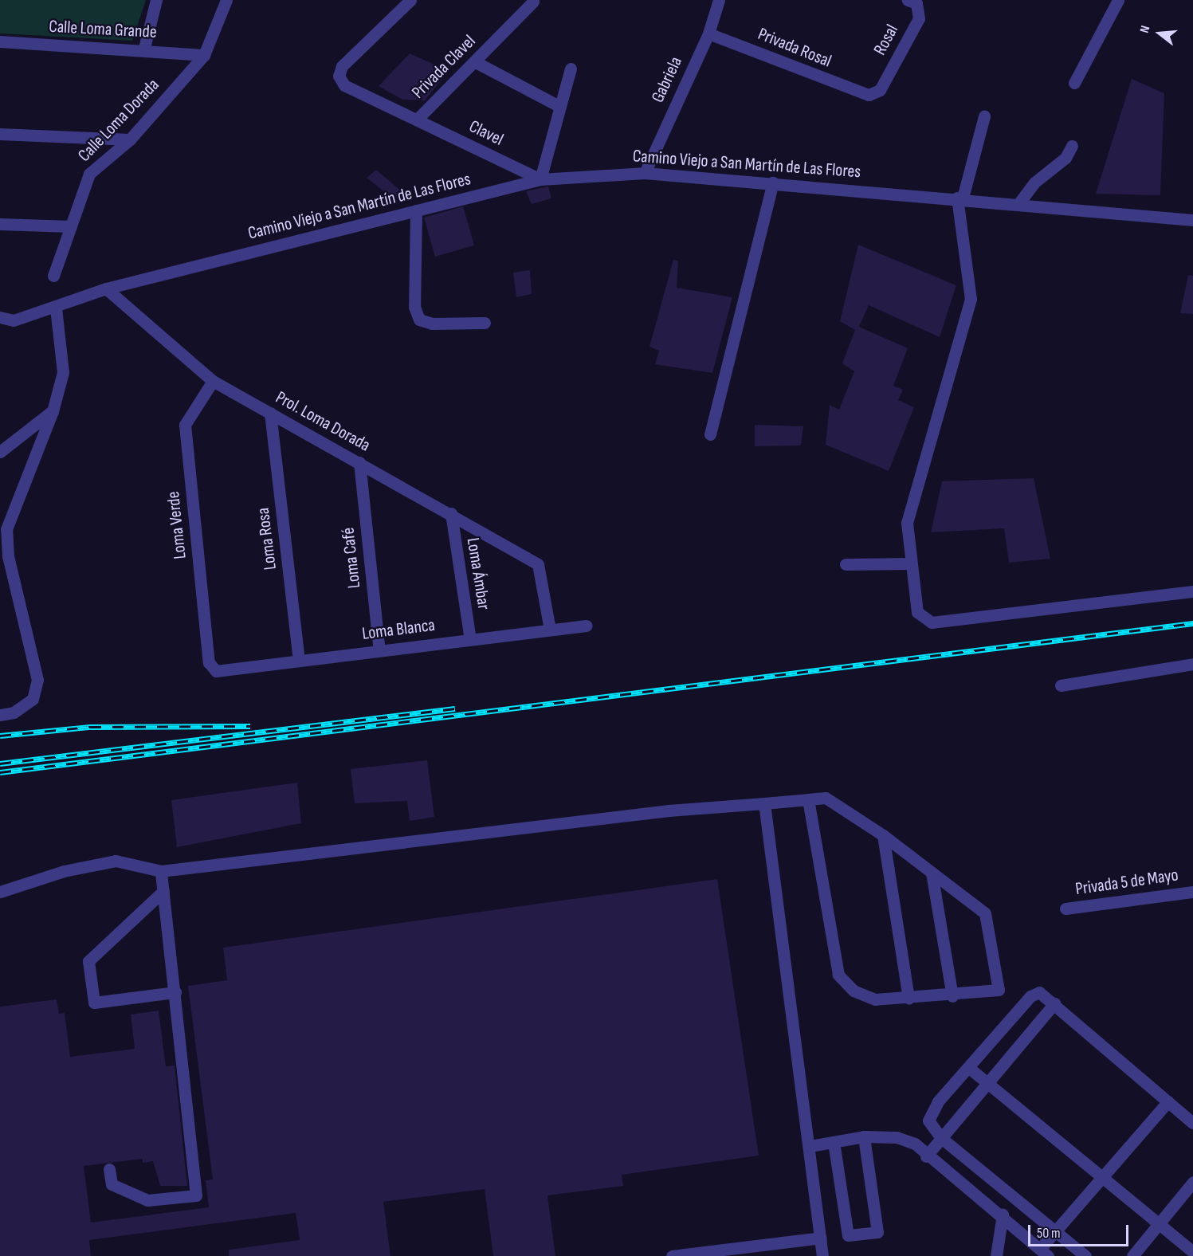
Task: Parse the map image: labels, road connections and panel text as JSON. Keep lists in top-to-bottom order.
{
  "streets": {
    "street": [
      "Calle Loma Grande",
      "Rosal",
      "Privada Rosal",
      "Privada Clavel",
      "Gabriela",
      "Calle Loma Dorada",
      "Clavel",
      "Camino Viejo a San Martín de Las Flores",
      "Prol. Loma Dorada",
      "Loma Verde",
      "Loma Rosa",
      "Loma Café",
      "Loma Ámbar",
      "Loma Blanca",
      "Privada 5 de Mayo"
    ]
  },
  "crossings": [
    ["Calle Loma Grande", "Calle Loma Dorada"],
    ["Rosal", "Privada Rosal"],
    ["Privada Rosal", "Gabriela"],
    ["Privada Clavel", "Clavel"],
    ["Gabriela", "Camino Viejo a San Martín de Las Flores"],
    ["Clavel", "Camino Viejo a San Martín de Las Flores"],
    ["Camino Viejo a San Martín de Las Flores", "Prol. Loma Dorada"],
    ["Prol. Loma Dorada", "Loma Verde"],
    ["Prol. Loma Dorada", "Loma Rosa"],
    ["Prol. Loma Dorada", "Loma Café"],
    ["Prol. Loma Dorada", "Loma Ámbar"],
    ["Prol. Loma Dorada", "Loma Blanca"],
    ["Loma Verde", "Loma Blanca"],
    ["Loma Rosa", "Loma Blanca"],
    ["Loma Café", "Loma Blanca"],
    ["Loma Ámbar", "Loma Blanca"]
  ],
  "scale_bar": "50 m",
  "north": "left"
}
